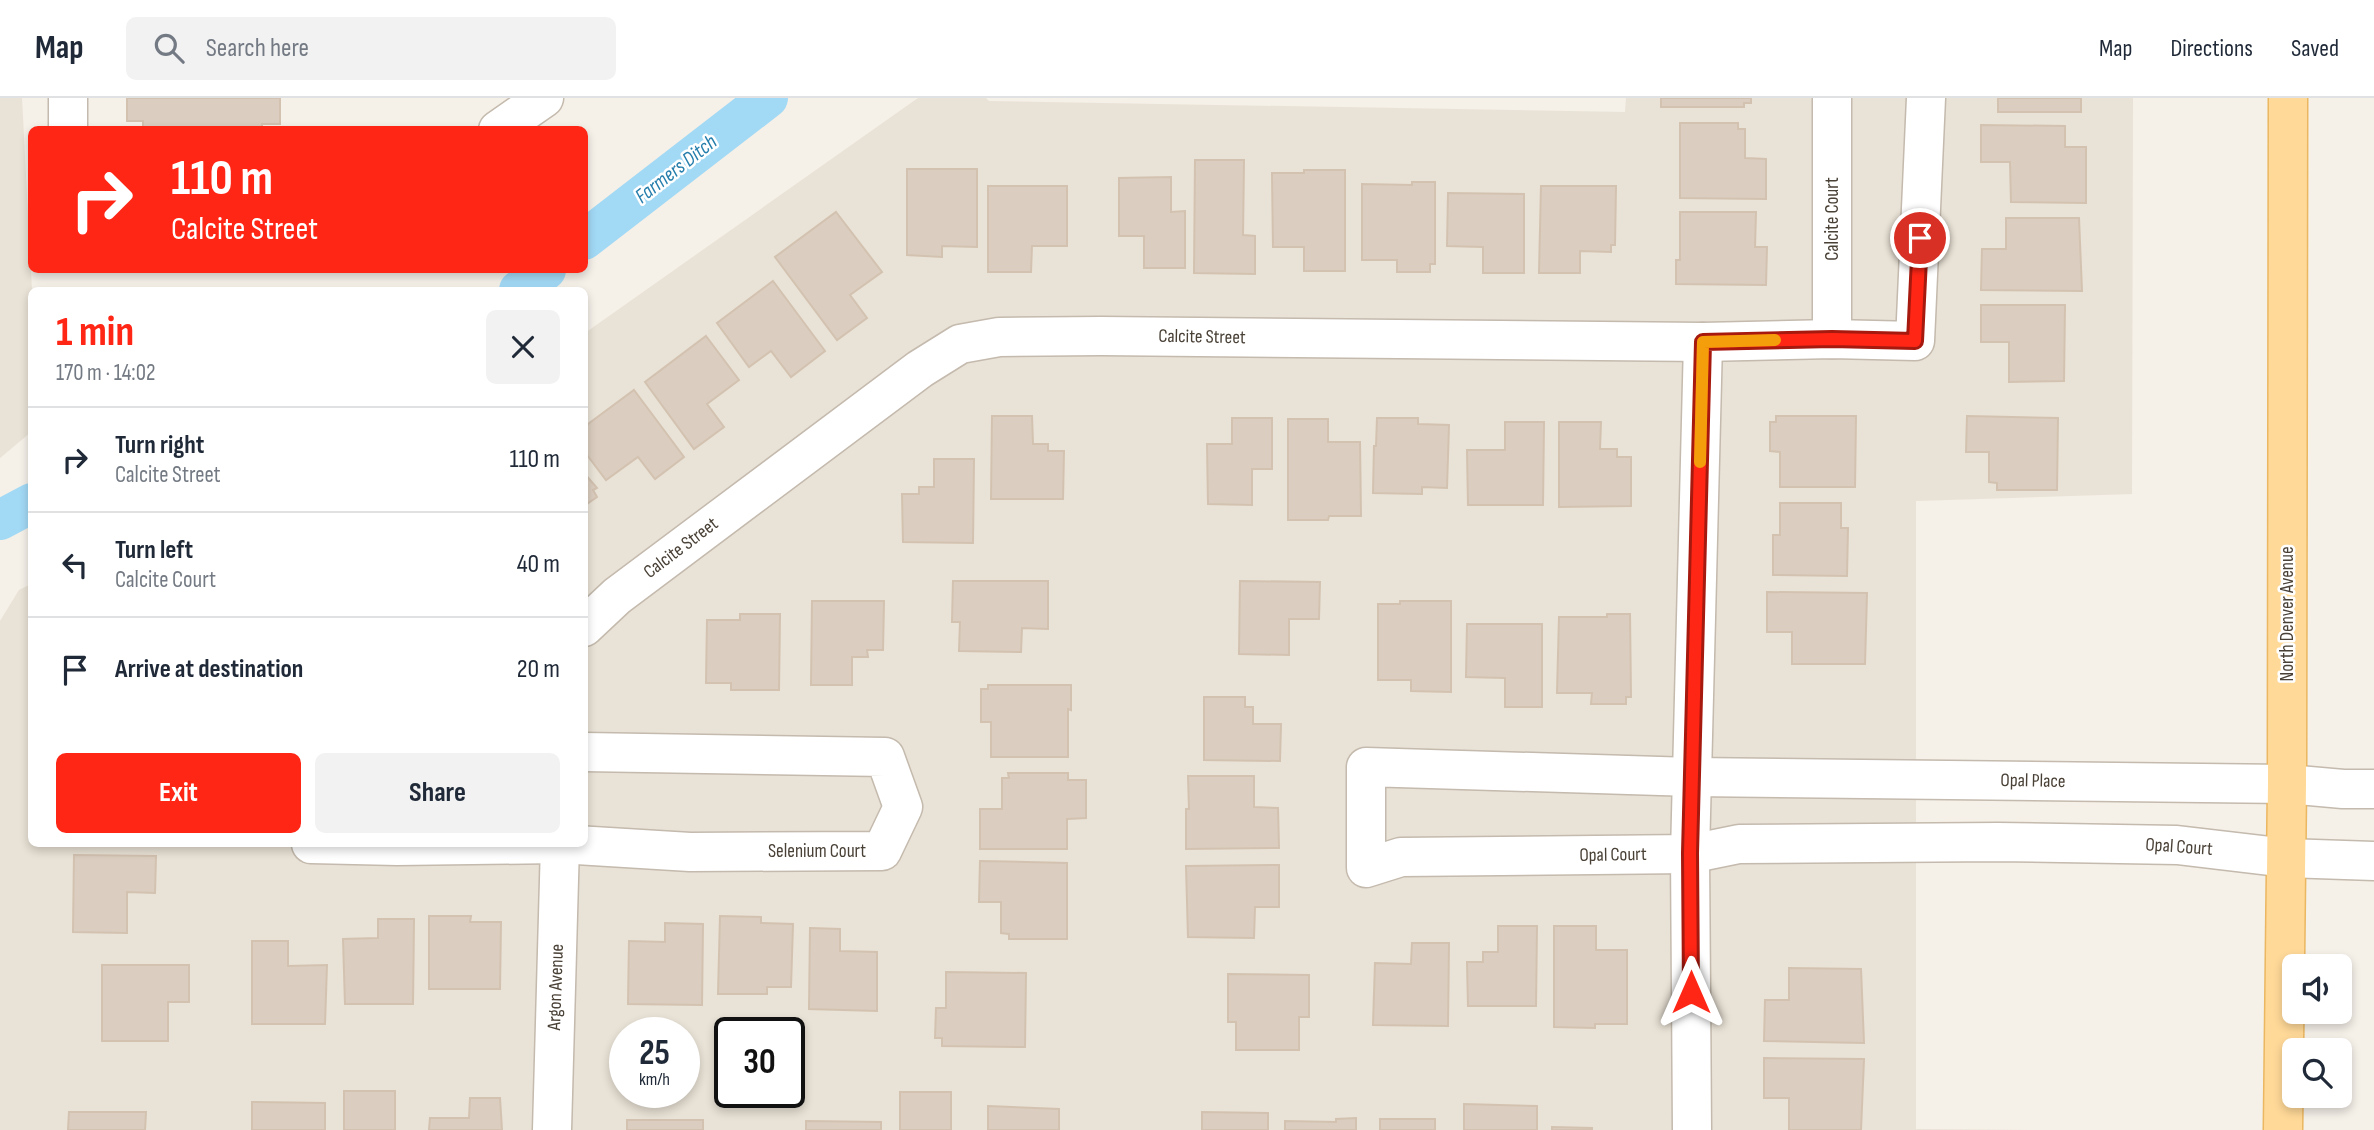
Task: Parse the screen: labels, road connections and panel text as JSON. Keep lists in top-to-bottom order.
{
  "streets": {
    "main road": ["North Denver Avenue"],
    "street": [
      "Calcite Court",
      "Calcite Street",
      "Opal Place",
      "Opal Court",
      "Selenium Court",
      "Argon Avenue"
    ]
  },
  "crossings": [
    ["Calcite Court", "Calcite Street"],
    ["North Denver Avenue", "Opal Place"],
    ["North Denver Avenue", "Opal Court"],
    ["Opal Place", "Opal Court"]
  ],
  "water": ["Farmers Ditch"],
  "page": {
    "header": "Map",
    "search": "Search here",
    "nav": ["Map", "Directions", "Saved"],
    "turn": ["110 m", "Calcite Street"],
    "heading": ["1 min", "170 m · 14:02"],
    "list": [
      {
        "name": "Turn right",
        "note": "Calcite Street",
        "value": "110 m"
      },
      {
        "name": "Turn left",
        "note": "Calcite Court",
        "value": "40 m"
      },
      {
        "name": "Arrive at destination",
        "value": "20 m"
      }
    ],
    "buttons": ["Exit", "Share"],
    "speed": "25 km/h",
    "limit": "30"
  }
}
